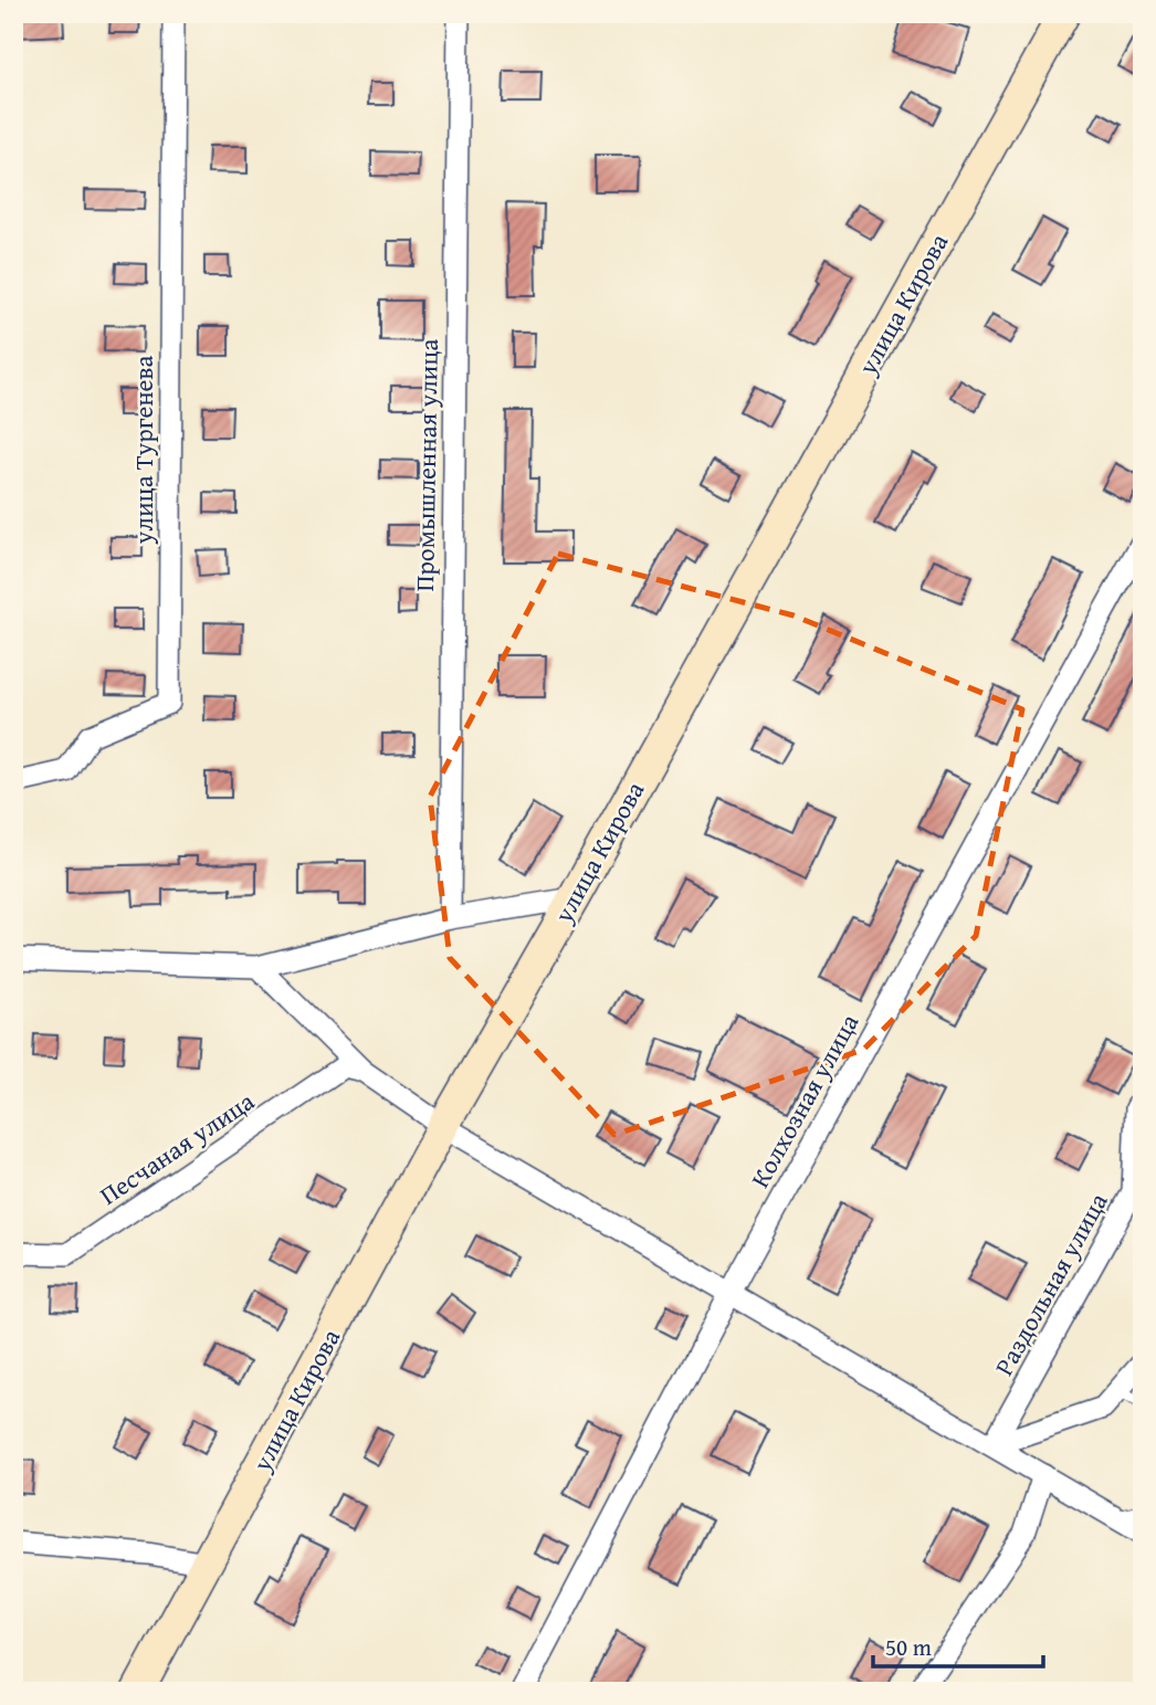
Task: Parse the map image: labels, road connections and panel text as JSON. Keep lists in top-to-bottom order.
{
  "streets": {
    "main road": ["улица Кирова"],
    "street": [
      "улица Тургенева",
      "Промышленная улица",
      "Колхозная улица",
      "Песчаная улица",
      "Раздольная улица"
    ]
  },
  "scale_bar": "50 m"
}
